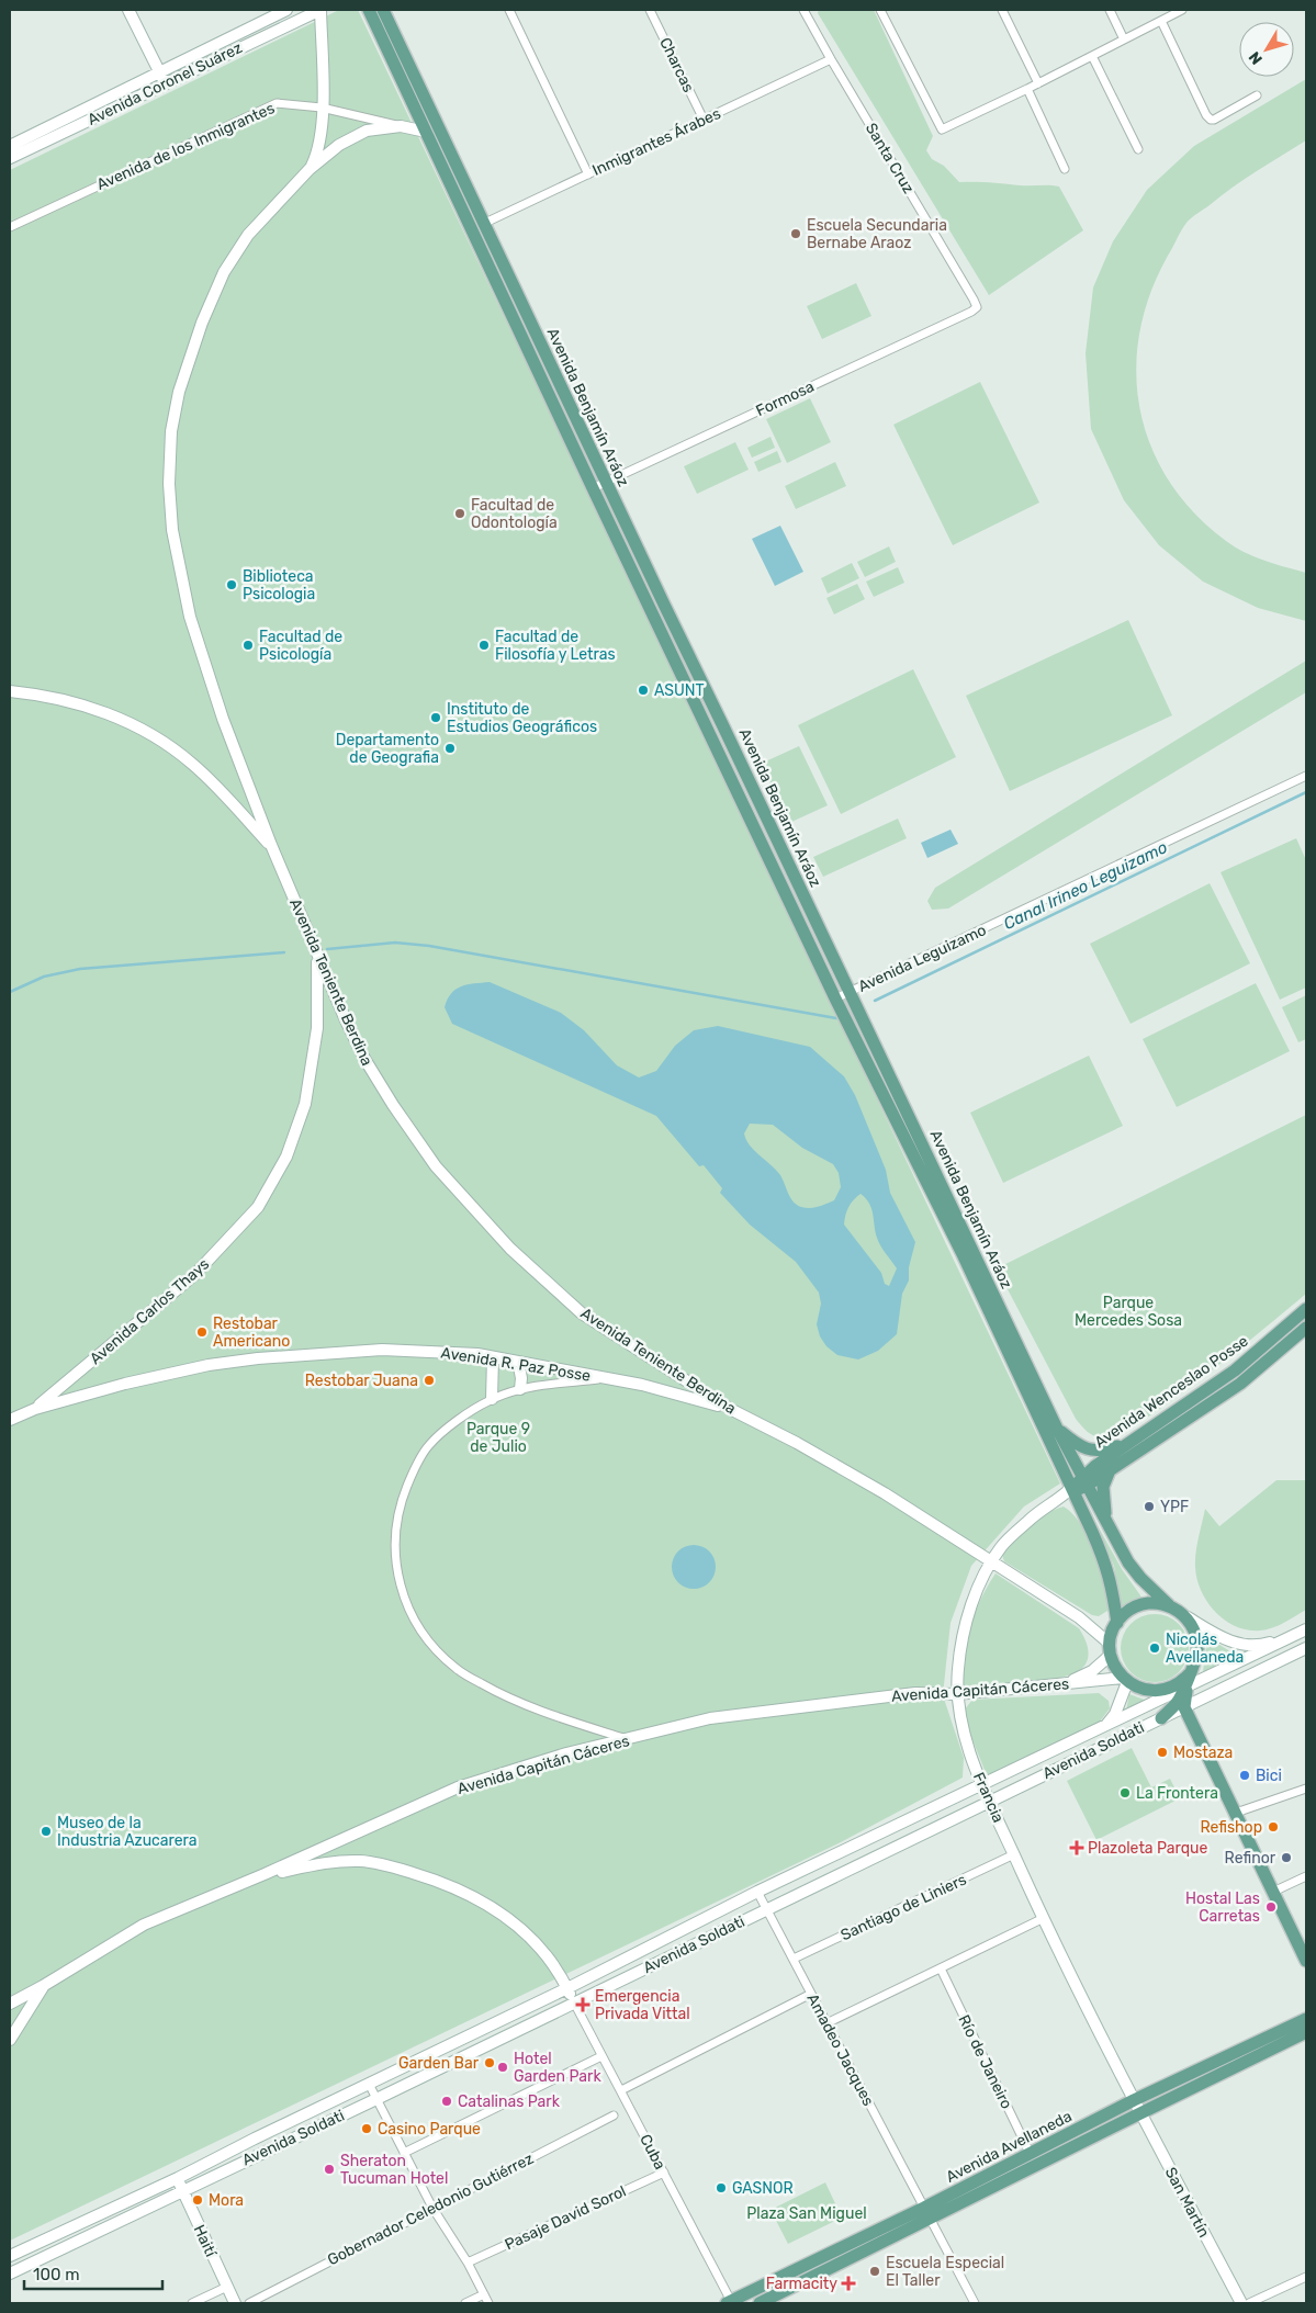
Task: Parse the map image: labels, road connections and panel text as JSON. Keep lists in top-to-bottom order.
{
  "streets": {
    "main road": ["Avenida Benjamín Aráoz", "Avenida Wenceslao Posse", "Avenida Avellaneda"],
    "street": [
      "Charcas",
      "Avenida Coronel Suárez",
      "Inmigrantes Árabes",
      "Avenida de los Inmigrantes",
      "Santa Cruz",
      "Formosa",
      "Avenida Leguizamo",
      "Avenida Teniente Berdina",
      "Avenida Carlos Thays",
      "Avenida R. Paz Posse",
      "Avenida Capitán Cáceres",
      "Avenida Soldati",
      "Francia",
      "Santiago de Liniers",
      "Amadeo Jacques",
      "Río de Janeiro",
      "Cuba",
      "San Martín",
      "Gobernador Celedonio Gutiérrez",
      "Pasaje David Sorol",
      "Haití"
    ]
  },
  "crossings": [
    ["Charcas", "Inmigrantes Árabes"],
    ["Inmigrantes Árabes", "Santa Cruz"],
    ["Inmigrantes Árabes", "Avenida Benjamín Aráoz"],
    ["Avenida de los Inmigrantes", "Avenida Teniente Berdina"],
    ["Santa Cruz", "Formosa"],
    ["Formosa", "Avenida Benjamín Aráoz"],
    ["Avenida Benjamín Aráoz", "Avenida Leguizamo"],
    ["Avenida Benjamín Aráoz", "Avenida Teniente Berdina"],
    ["Avenida Benjamín Aráoz", "Avenida Wenceslao Posse"],
    ["Avenida Benjamín Aráoz", "Avenida Capitán Cáceres"],
    ["Avenida Benjamín Aráoz", "Avenida Soldati"],
    ["Avenida Teniente Berdina", "Avenida Carlos Thays"],
    ["Avenida Teniente Berdina", "Avenida R. Paz Posse"],
    ["Avenida Teniente Berdina", "Avenida Capitán Cáceres"],
    ["Avenida Teniente Berdina", "Avenida Soldati"],
    ["Avenida Teniente Berdina", "Francia"],
    ["Avenida Carlos Thays", "Avenida R. Paz Posse"],
    ["Avenida Wenceslao Posse", "Francia"],
    ["Avenida Capitán Cáceres", "Avenida Soldati"],
    ["Avenida Capitán Cáceres", "Francia"],
    ["Avenida Soldati", "Francia"],
    ["Avenida Soldati", "Amadeo Jacques"],
    ["Avenida Soldati", "Cuba"],
    ["Avenida Soldati", "Haití"],
    ["Francia", "Santiago de Liniers"],
    ["Francia", "Avenida Avellaneda"],
    ["Francia", "San Martín"],
    ["Santiago de Liniers", "Amadeo Jacques"],
    ["Amadeo Jacques", "Avenida Avellaneda"],
    ["Río de Janeiro", "Avenida Avellaneda"],
    ["Avenida Avellaneda", "Cuba"],
    ["Avenida Avellaneda", "San Martín"],
    ["Cuba", "Pasaje David Sorol"]
  ],
  "water": ["Canal Irineo Leguizamo"],
  "parks": ["Parque Mercedes Sosa", "Parque 9 de Julio", "Plaza San Miguel"],
  "places": {
    "other": [
      "Escuela Secundaria Bernabe Araoz",
      "Facultad de Odontología",
      "Biblioteca Psicologia",
      "Facultad de Psicología",
      "Facultad de Filosofía y Letras",
      "ASUNT",
      "Instituto de Estudios Geográficos",
      "Departamento de Geografia",
      "Restobar Americano",
      "Restobar Juana",
      "YPF",
      "Nicolás Avellaneda",
      "Mostaza",
      "Bici",
      "La Frontera",
      "Refishop",
      "Museo de la Industria Azucarera",
      "Refinor",
      "Hostal Las Carretas",
      "Garden Bar",
      "Hotel Garden Park",
      "Catalinas Park",
      "Casino Parque",
      "Sheraton Tucuman Hotel",
      "GASNOR",
      "Mora",
      "Escuela Especial El Taller"
    ],
    "health": ["Plazoleta Parque", "Emergencia Privada Vittal", "Farmacity"]
  },
  "scale_bar": "100 m",
  "north": "bottom left"
}
